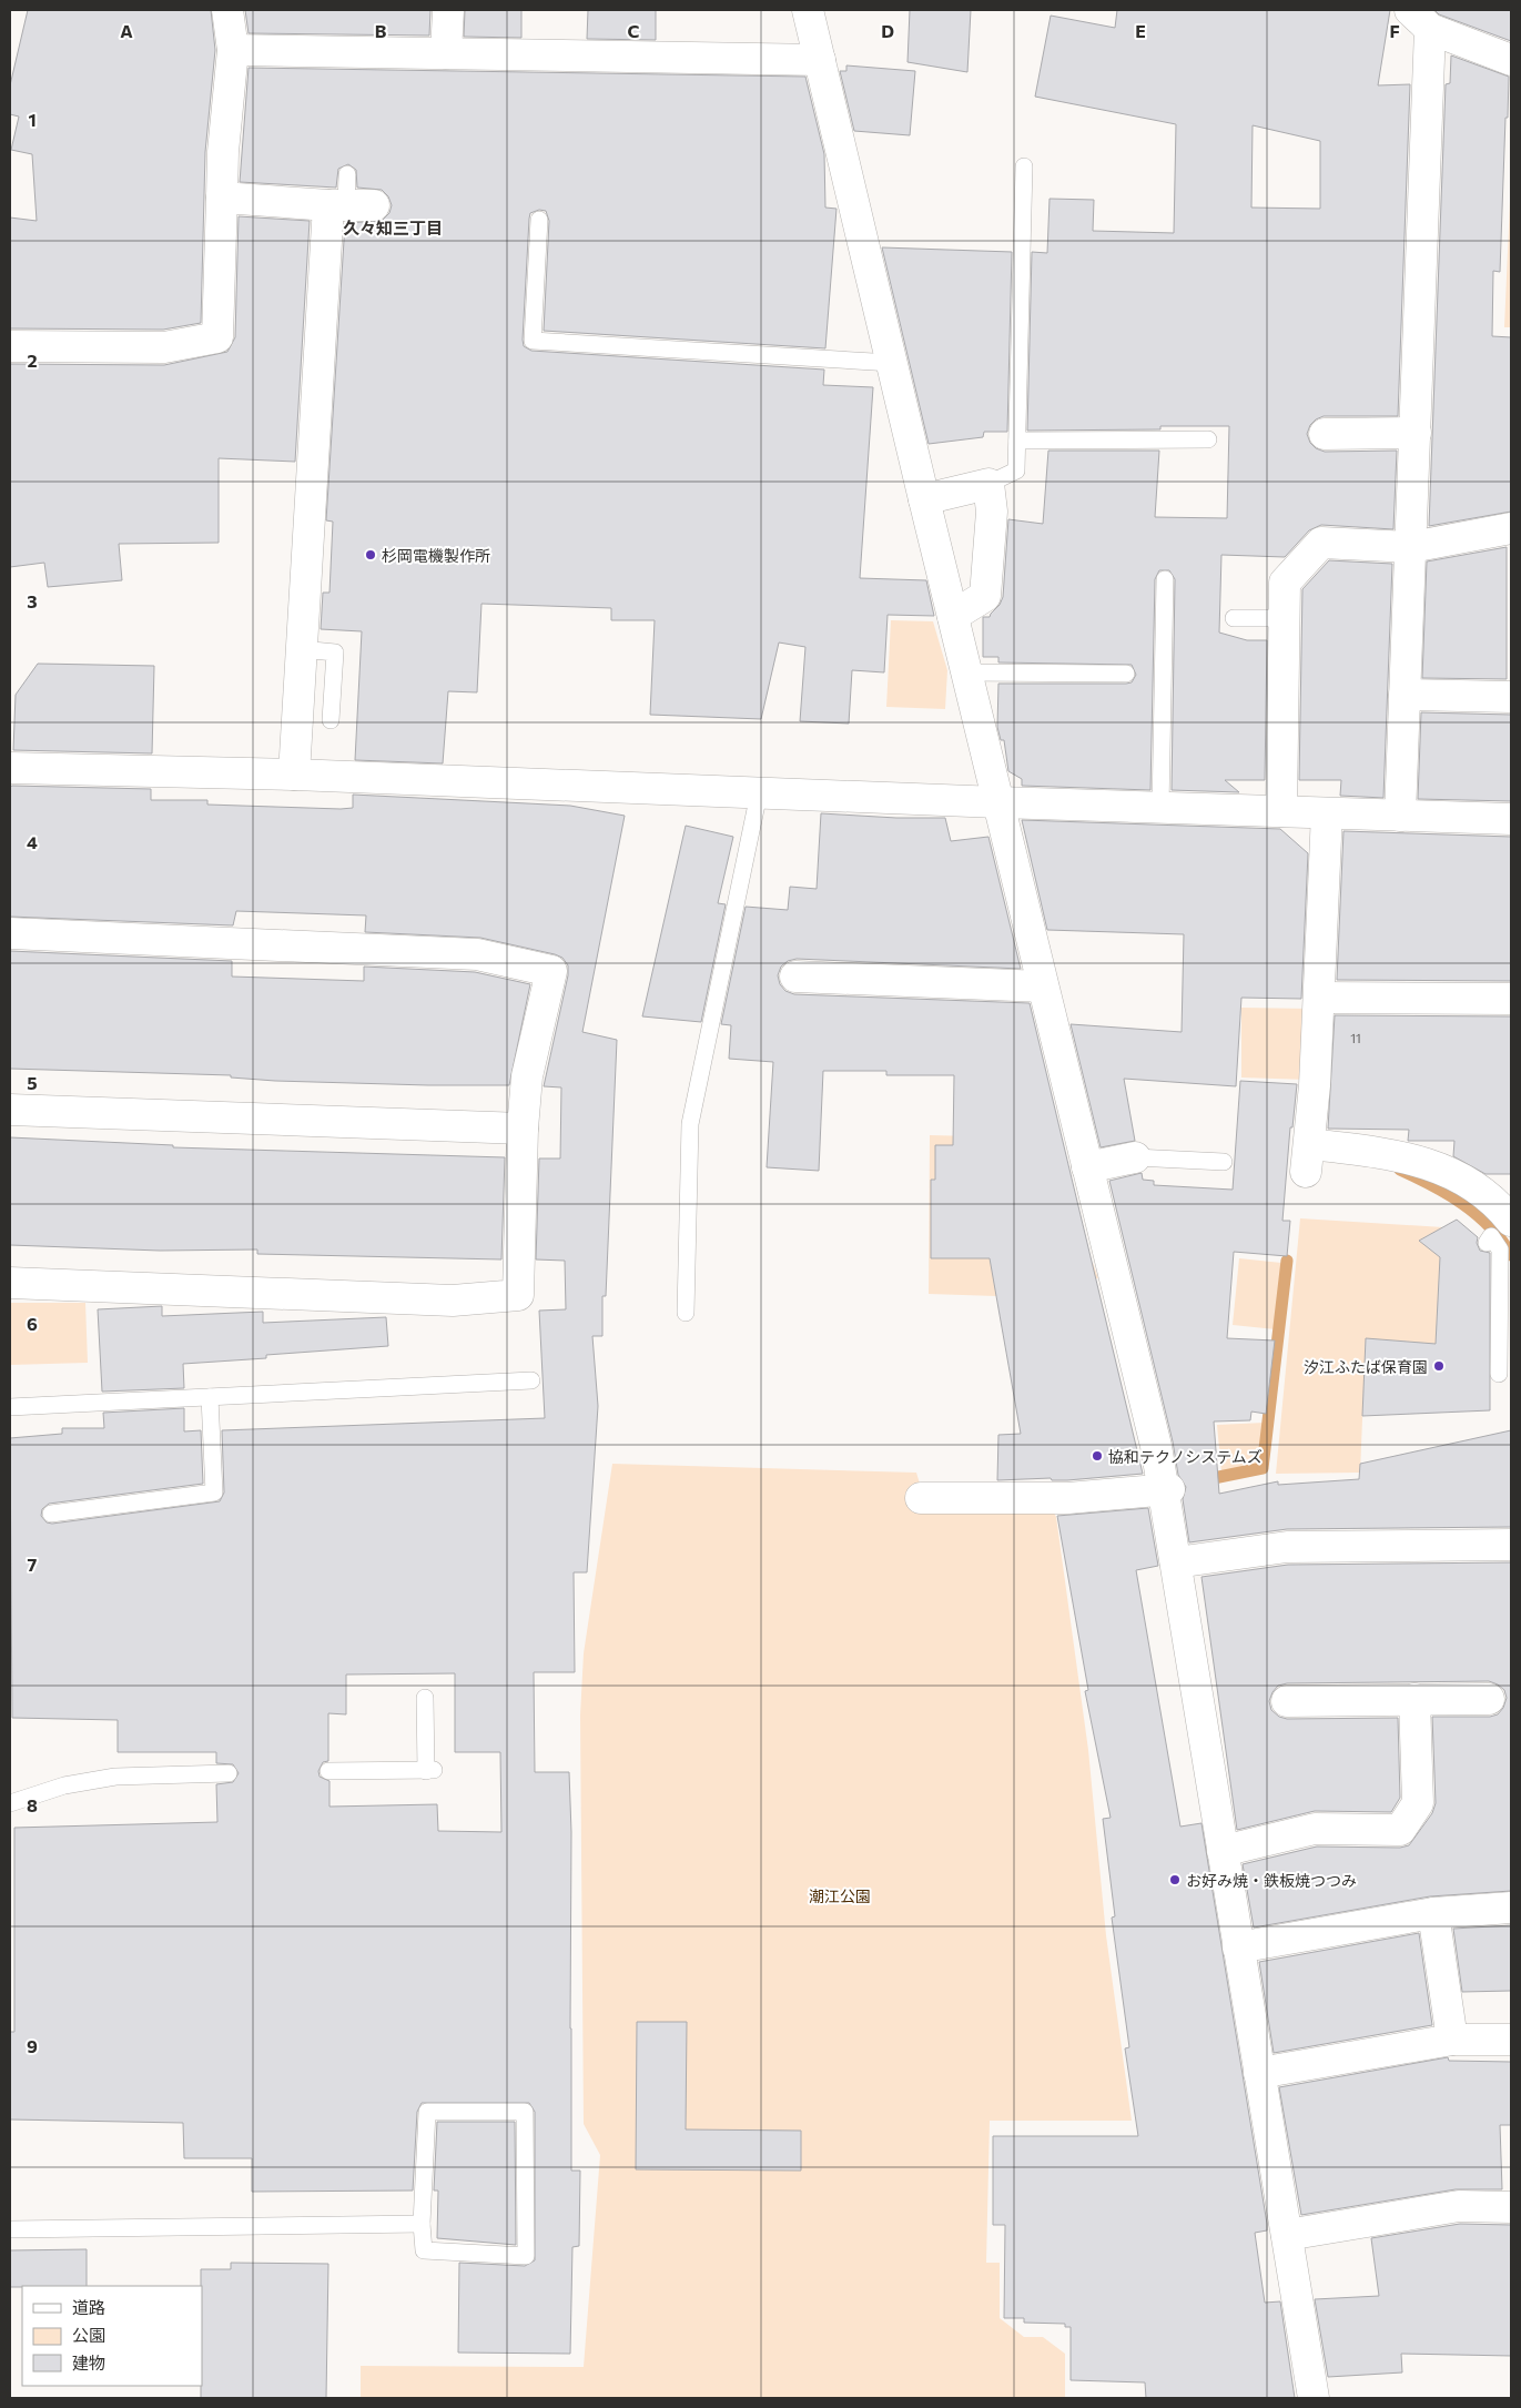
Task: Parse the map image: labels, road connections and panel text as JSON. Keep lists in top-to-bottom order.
{
  "districts": ["久々知三丁目"],
  "parks": ["潮江公園"],
  "places": [
    "杉岡電機製作所",
    "汐江ふたば保育園",
    "協和テクノシステムズ",
    "お好み焼・鉄板焼つつみ"
  ],
  "house_numbers": ["11"],
  "legend": ["道路", "公園", "建物"],
  "grid": {
    "columns": [
      "A",
      "B",
      "C",
      "D",
      "E",
      "F"
    ],
    "rows": [
      "1",
      "2",
      "3",
      "4",
      "5",
      "6",
      "7",
      "8",
      "9"
    ]
  }
}
